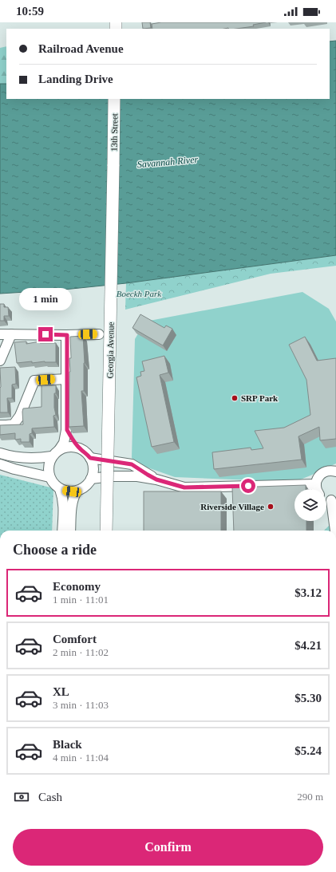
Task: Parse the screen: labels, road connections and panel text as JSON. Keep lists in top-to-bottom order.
{
  "streets": {
    "main road": ["13th Street", "Georgia Avenue"]
  },
  "crossings": [
    ["13th Street", "Georgia Avenue"]
  ],
  "water": ["Savannah River"],
  "parks": ["Boeckh Park"],
  "places": ["SRP Park", "Riverside Village"],
  "page": {
    "status": "10:59",
    "banner": ["Railroad Avenue", "Landing Drive"],
    "bubble": "1 min",
    "heading": "Choose a ride",
    "list": [
      {
        "name": "Economy",
        "note": "1 min · 11:01",
        "value": "$3.12"
      },
      {
        "name": "Comfort",
        "note": "2 min · 11:02",
        "value": "$4.21"
      },
      {
        "name": "XL",
        "note": "3 min · 11:03",
        "value": "$5.30"
      },
      {
        "name": "Black",
        "note": "4 min · 11:04",
        "value": "$5.24"
      }
    ],
    "pay": ["Cash", "290 m"],
    "buttons": "Confirm"
  }
}
